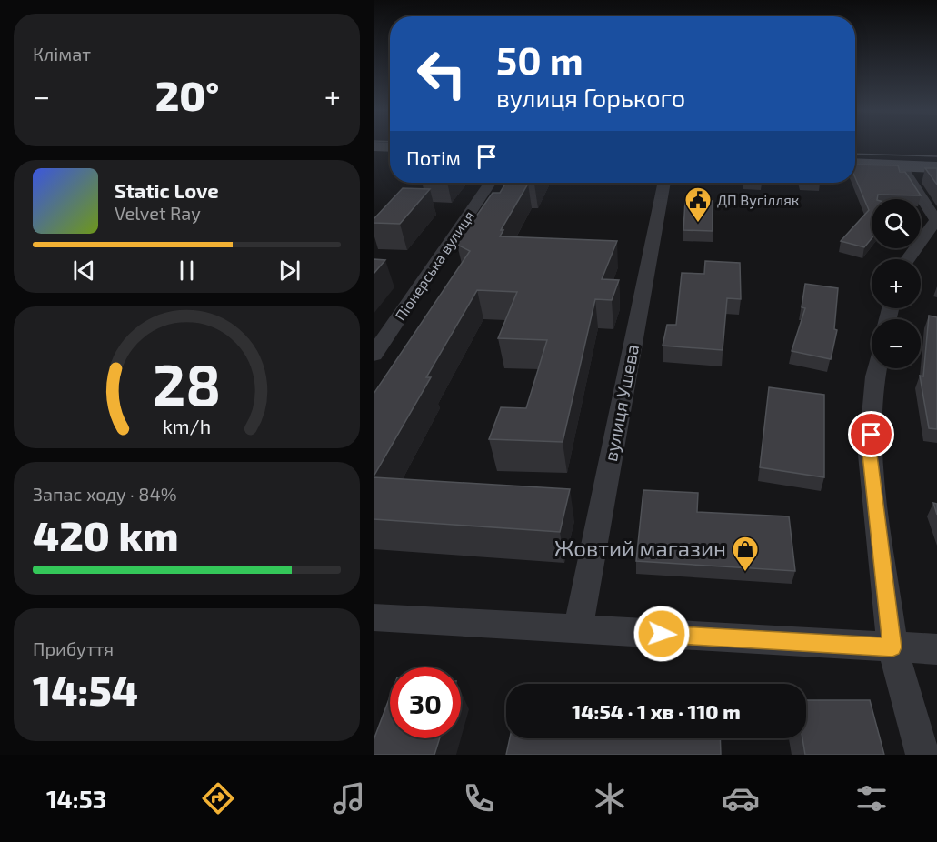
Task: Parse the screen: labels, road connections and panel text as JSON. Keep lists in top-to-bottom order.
{
  "streets": {
    "street": ["Піонерська вулиця", "вулиця Ушева"]
  },
  "places": {
    "public building": ["ДП Вугілляк"],
    "shop": ["Жовтий магазин"]
  },
  "page": {
    "tile": [
      "Клімат",
      ["Запас ходу · 84%", "420 km"],
      ["Прибуття", "14:54"]
    ],
    "turn": ["50 m", "вулиця Горького"],
    "heat": ["−", "20°", "+"],
    "then": "Потім",
    "song": ["Static Love", "Velvet Ray"],
    "map_buttons": ["+", "−"],
    "limit": "30",
    "trip": "14:54 · 1 хв · 110 m",
    "tabs": "14:53",
    "gauge": ["28", "km/h"]
  }
}
